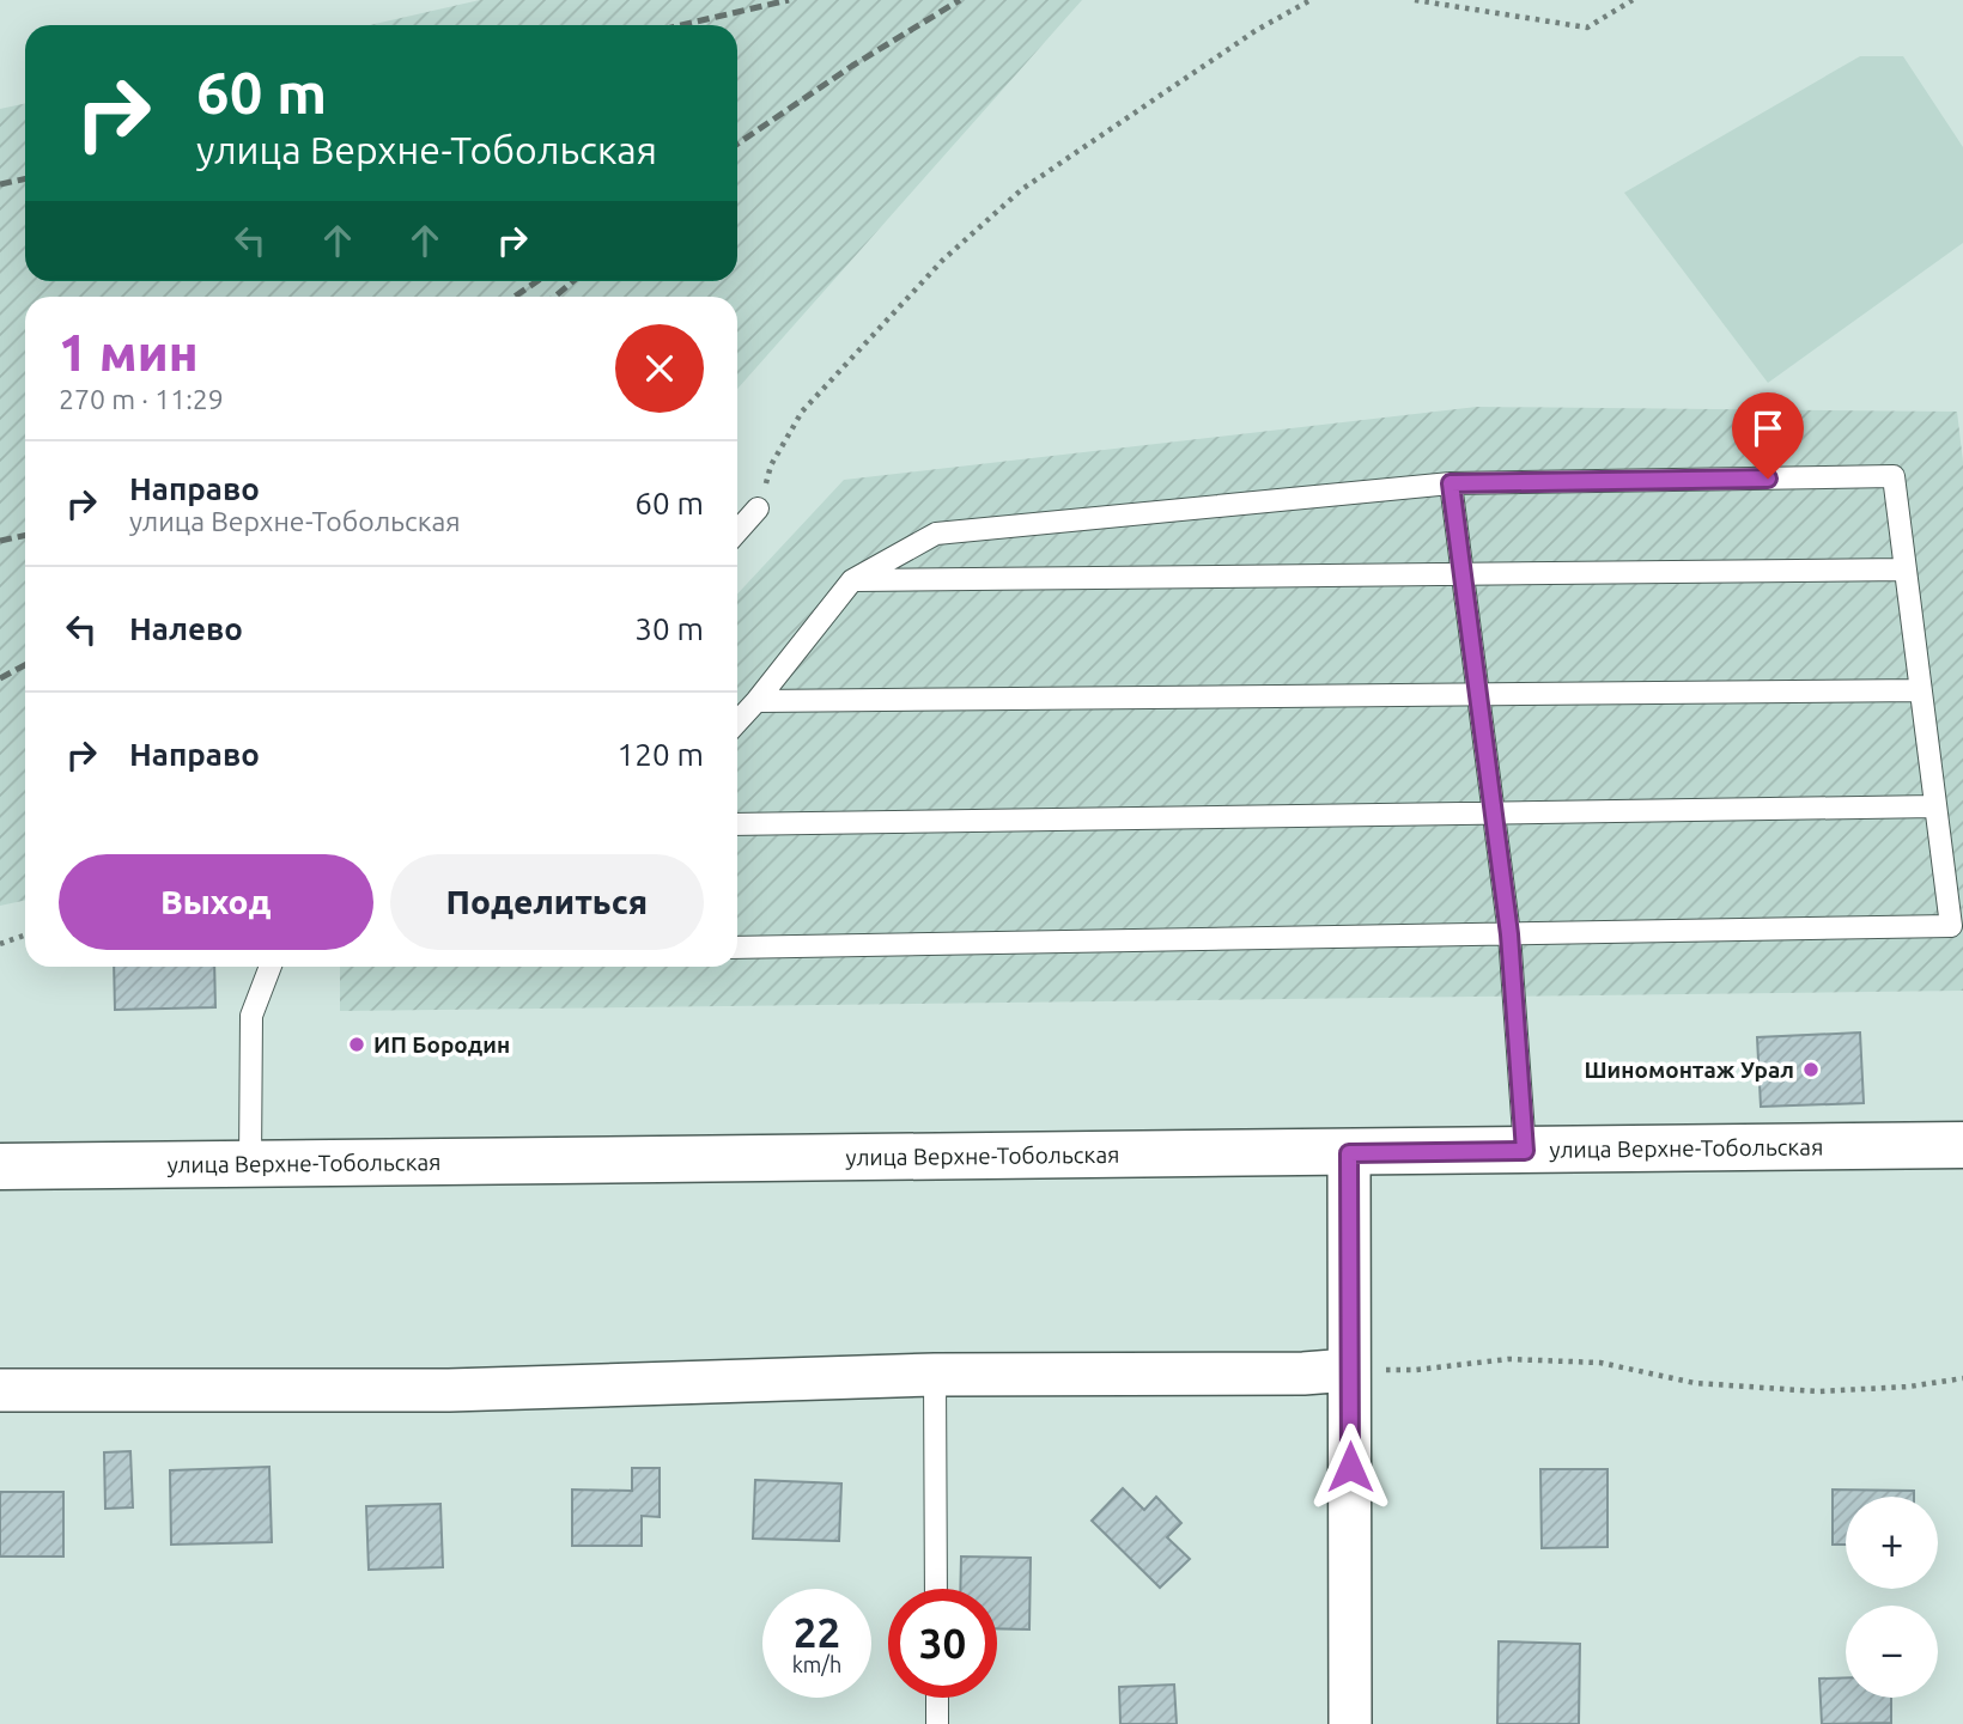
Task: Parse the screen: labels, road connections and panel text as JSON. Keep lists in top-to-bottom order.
{
  "streets": {
    "street": ["улица Верхне-Тобольская"]
  },
  "places": ["ИП Бородин", "Шиномонтаж Урал"],
  "page": {
    "turn": ["60 m", "улица Верхне-Тобольская"],
    "heading": ["1 мин", "270 m · 11:29"],
    "list": [
      {
        "name": "Направо",
        "note": "улица Верхне-Тобольская",
        "value": "60 m"
      },
      {
        "name": "Налево",
        "value": "30 m"
      },
      {
        "name": "Направо",
        "value": "120 m"
      }
    ],
    "buttons": ["Выход", "Поделиться"],
    "map_buttons": ["+", "−"],
    "speed": "22 km/h",
    "limit": "30"
  }
}
